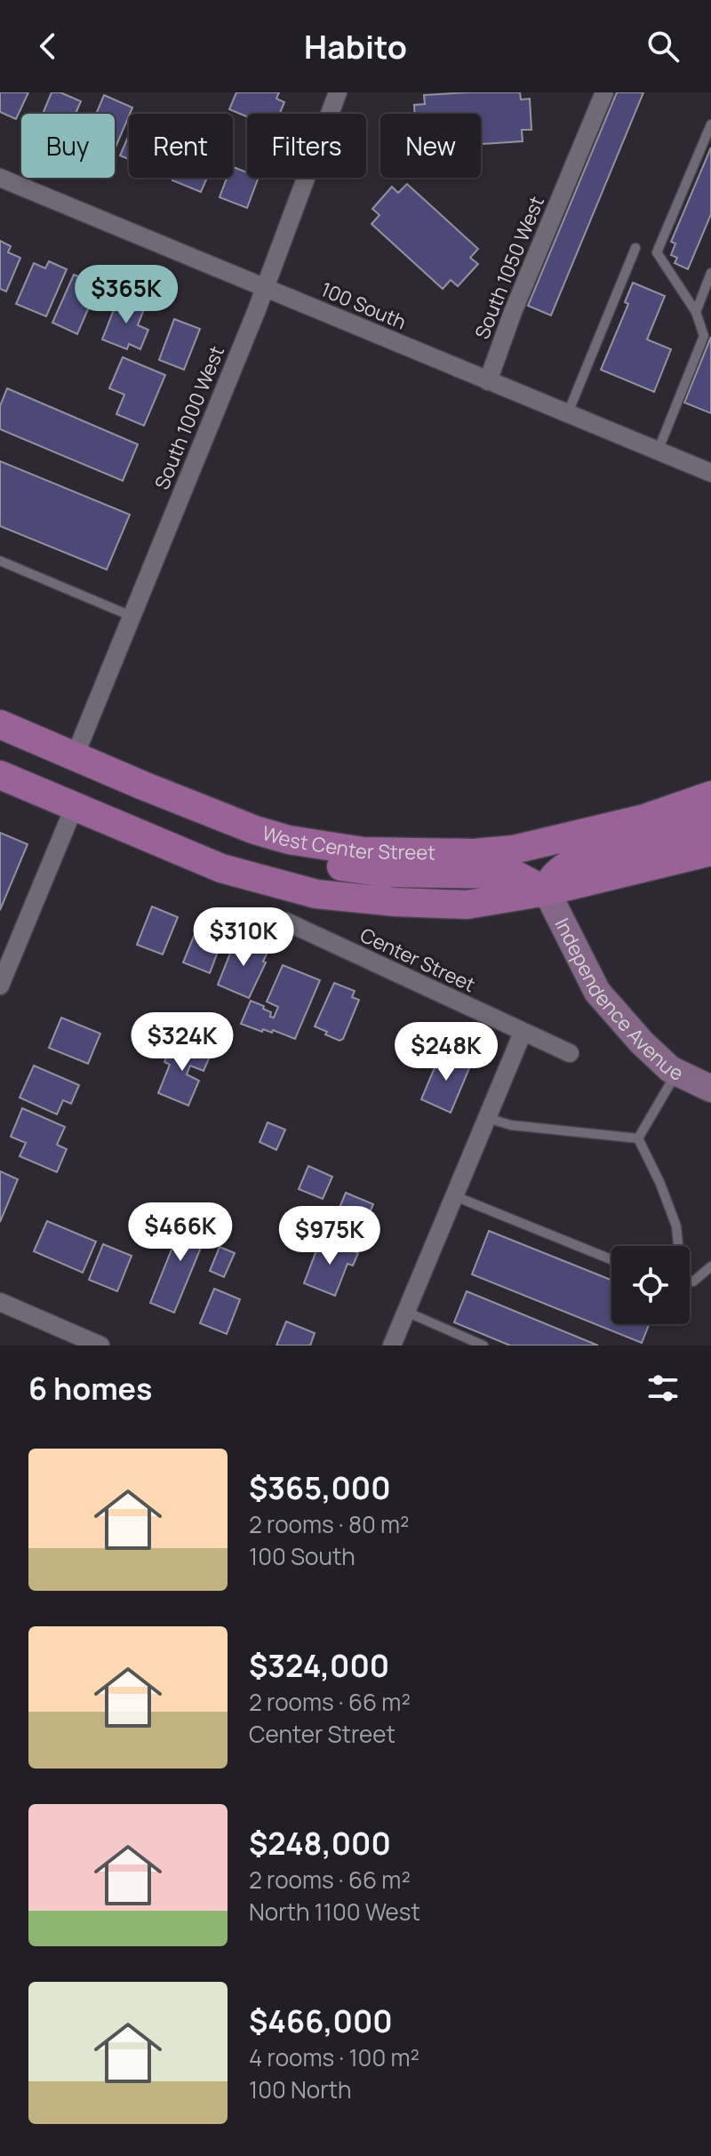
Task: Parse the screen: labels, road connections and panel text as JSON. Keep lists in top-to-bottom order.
{
  "streets": {
    "main road": ["West Center Street"],
    "street": [
      "South 1050 West",
      "100 South",
      "South 1000 West",
      "Center Street",
      "Independence Avenue"
    ]
  },
  "crossings": [
    ["South 1050 West", "100 South"],
    ["100 South", "South 1000 West"],
    ["South 1000 West", "West Center Street"]
  ],
  "page": {
    "header": "Habito",
    "chip": [
      "Buy",
      "Rent",
      "Filters",
      "New"
    ],
    "price": [
      "$365K",
      "$310K",
      "$324K",
      "$248K",
      "$466K",
      "$975K"
    ],
    "heading": "6 homes",
    "list": [
      {
        "name": "$365,000",
        "note": "2 rooms · 80 m² · 100 South"
      },
      {
        "name": "$324,000",
        "note": "2 rooms · 66 m² · Center Street"
      },
      {
        "name": "$248,000",
        "note": "2 rooms · 66 m² · North 1100 West"
      },
      {
        "name": "$466,000",
        "note": "4 rooms · 100 m² · 100 North"
      }
    ]
  }
}
